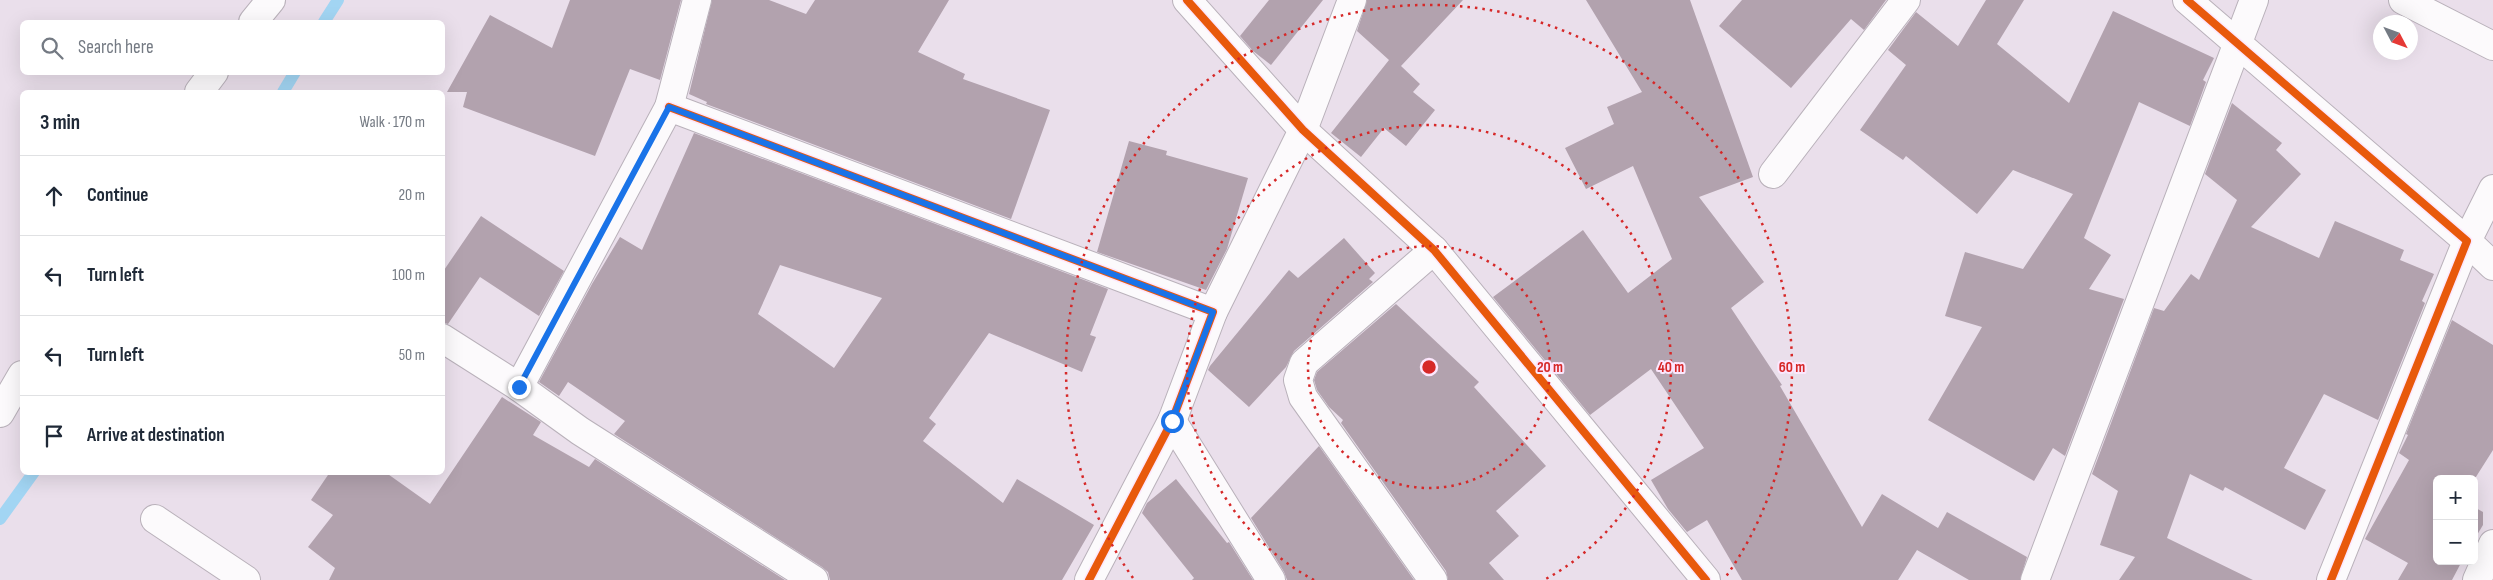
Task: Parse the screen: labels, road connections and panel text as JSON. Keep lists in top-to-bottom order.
{
  "north": "bottom right",
  "page": {
    "search": "Search here",
    "heading": ["3 min", "Walk · 170 m"],
    "list": [
      ["Continue", "20 m"],
      ["Turn left", "100 m"],
      ["Turn left", "50 m"],
      "Arrive at destination"
    ],
    "map_buttons": ["+", "−"]
  },
  "rings": ["20 m", "40 m", "60 m"]
}
